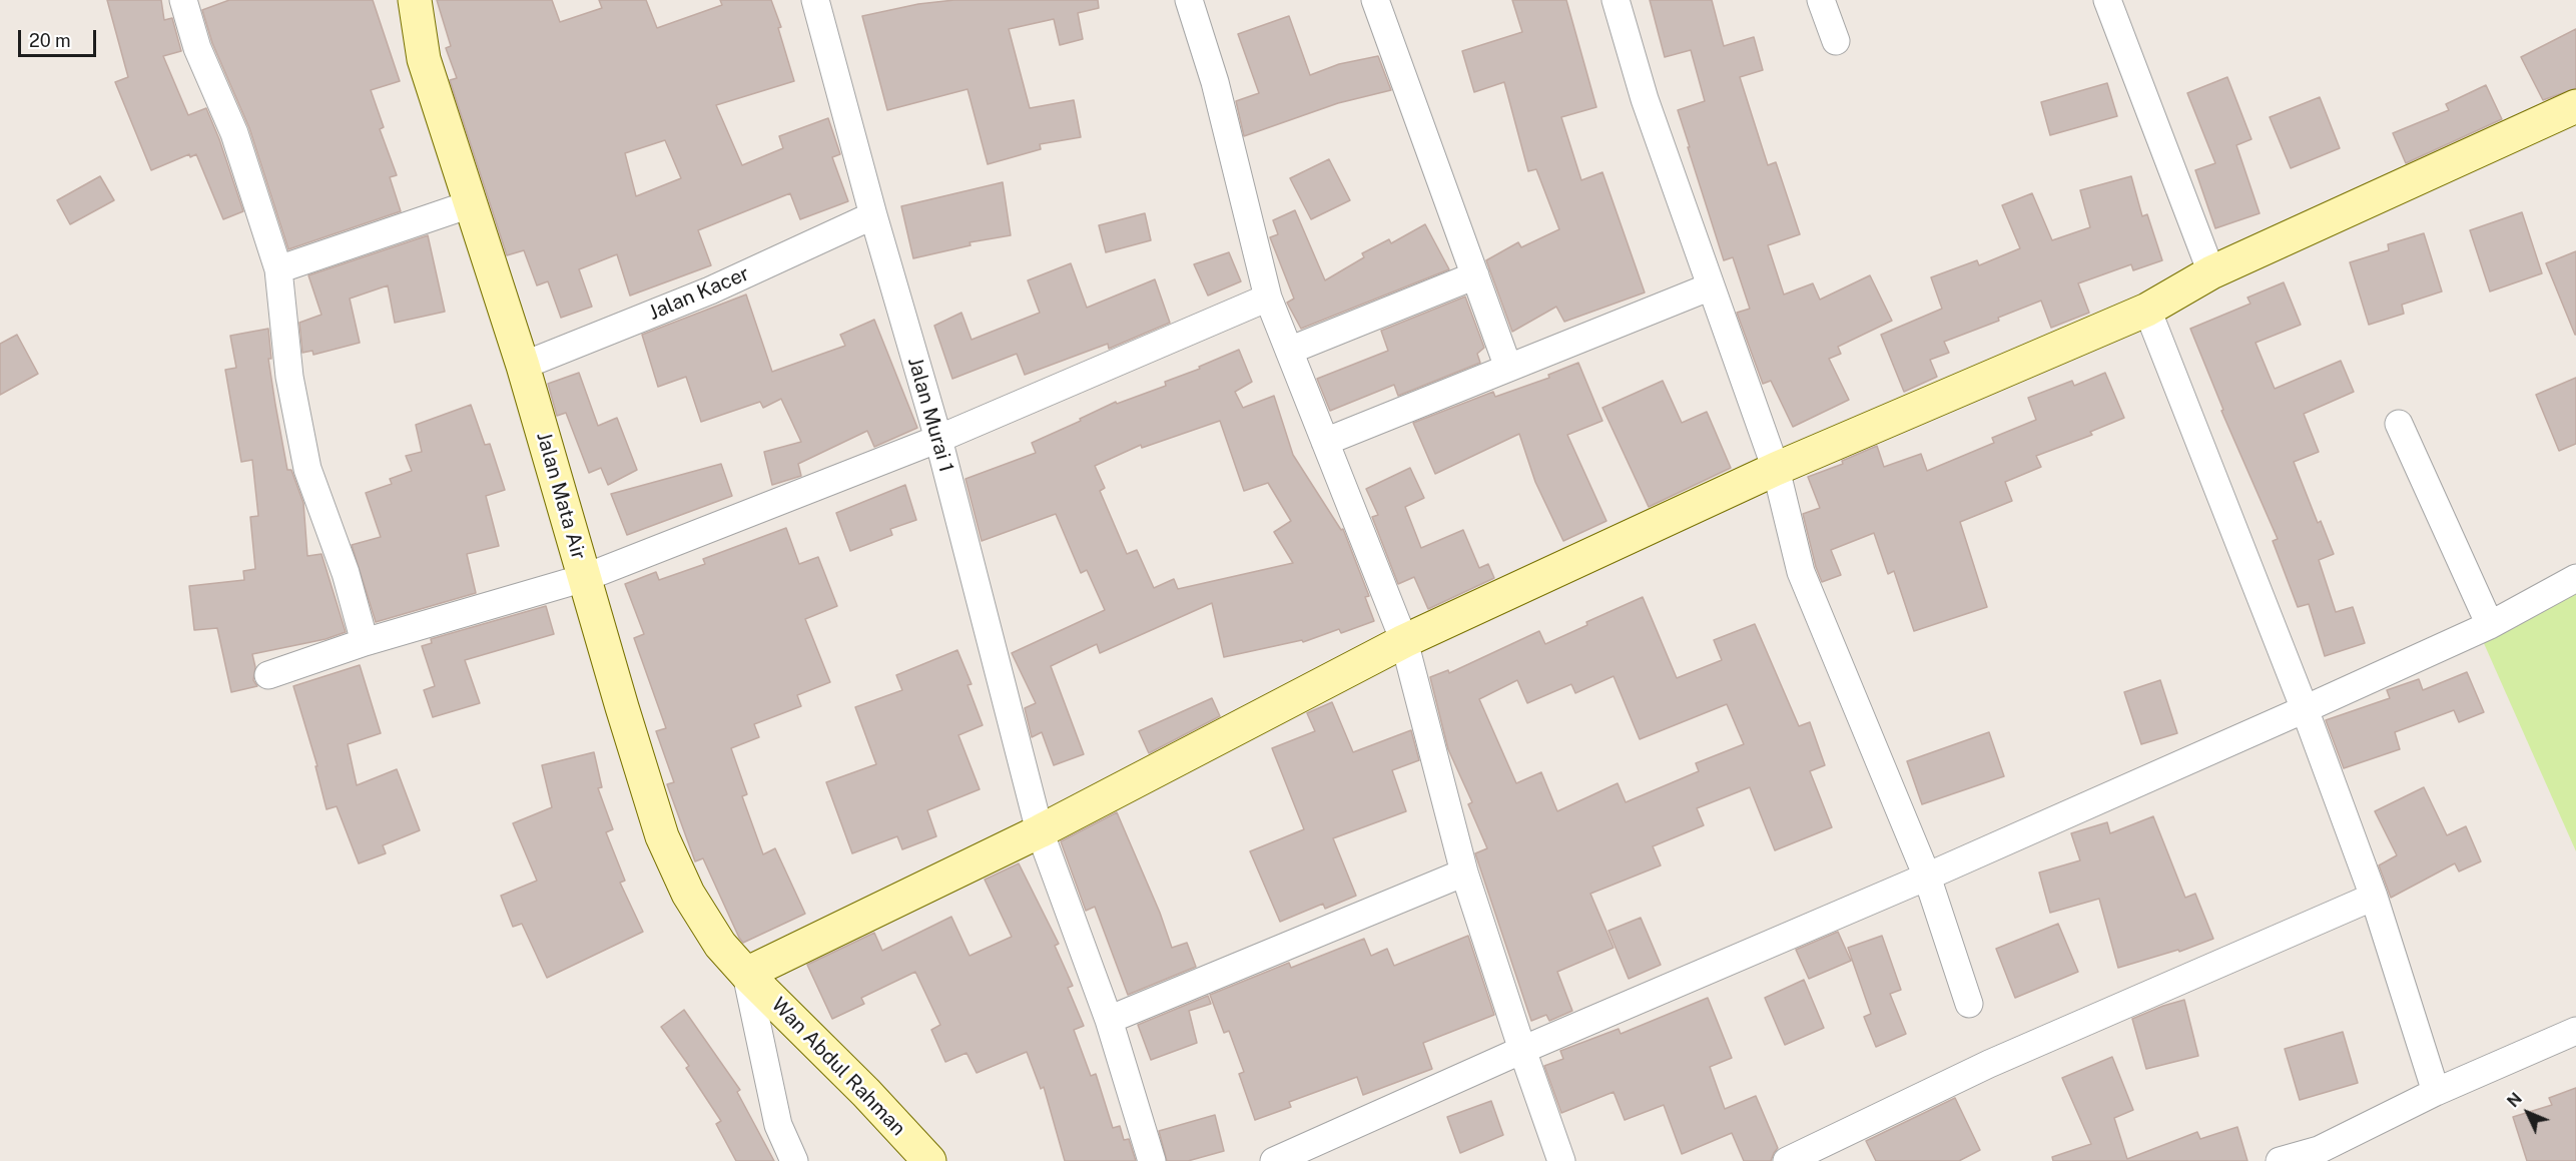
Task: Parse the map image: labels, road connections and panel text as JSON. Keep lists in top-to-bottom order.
{
  "streets": {
    "street": [
      "Jalan Kacer",
      "Jalan Murai 1",
      "Jalan Mata Air",
      "Wan Abdul Rahman"
    ]
  },
  "crossings": [
    ["Jalan Kacer", "Jalan Murai 1"],
    ["Jalan Kacer", "Jalan Mata Air"],
    ["Jalan Mata Air", "Wan Abdul Rahman"]
  ],
  "scale_bar": "20 m",
  "north": "top left"
}
